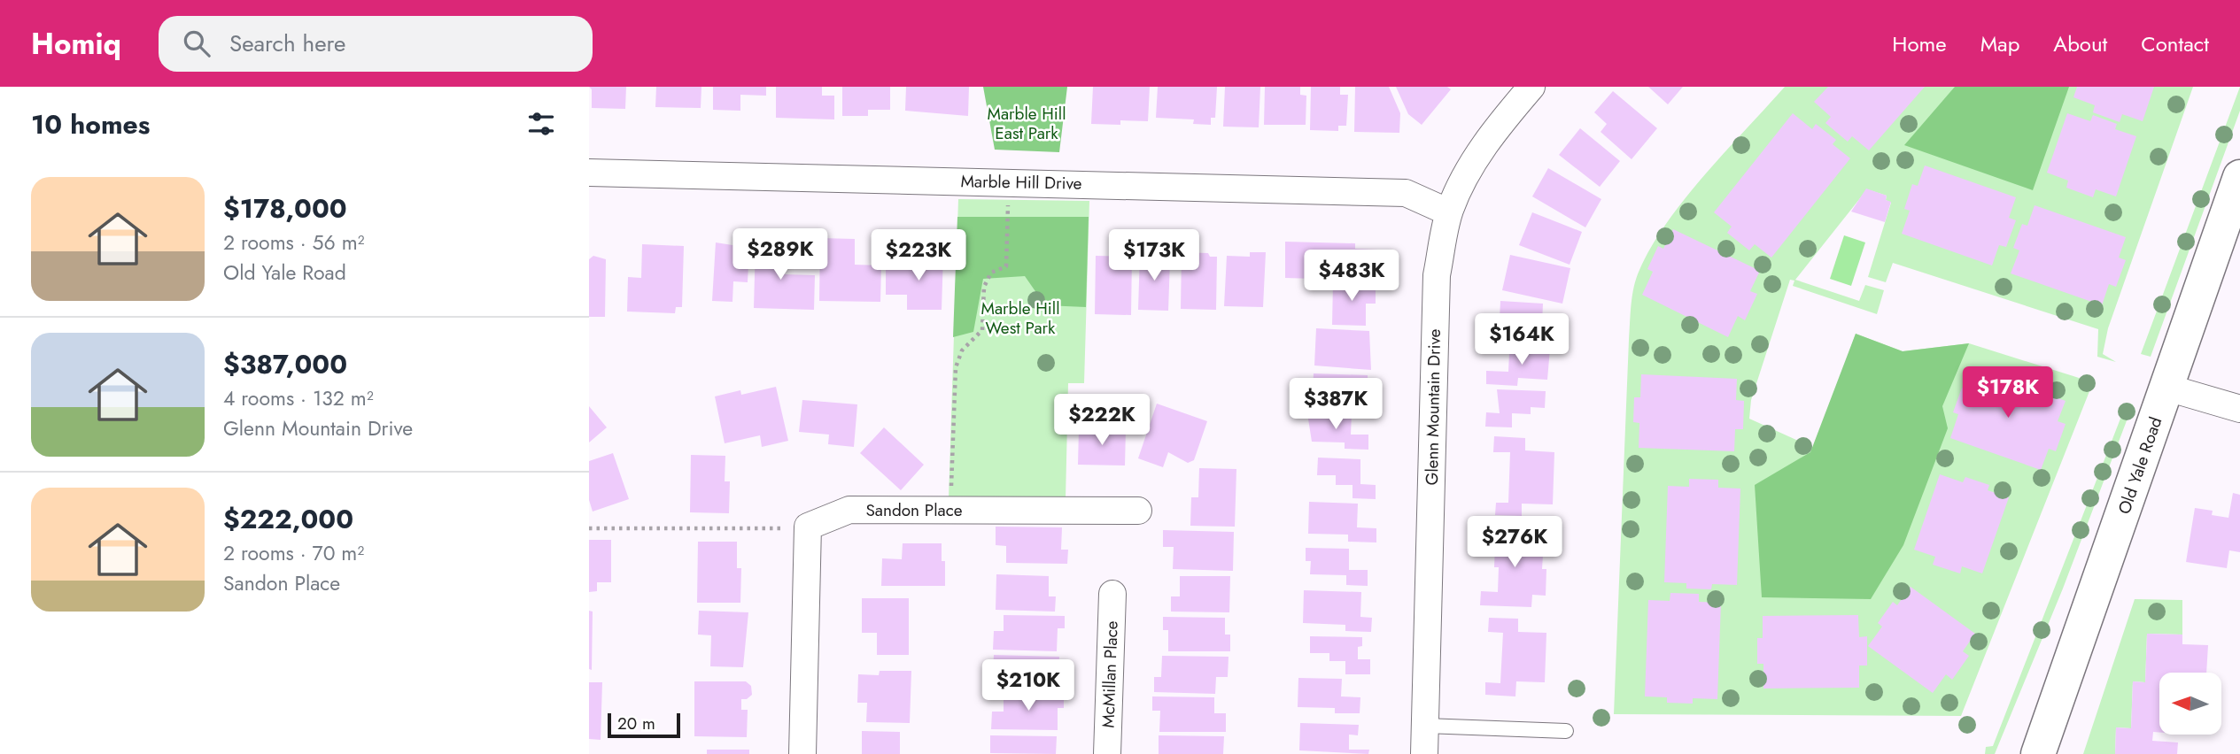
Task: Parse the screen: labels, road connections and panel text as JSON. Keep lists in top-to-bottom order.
{
  "streets": {
    "main road": ["Old Yale Road"],
    "street": [
      "Marble Hill Drive",
      "Glenn Mountain Drive",
      "Sandon Place",
      "McMillan Place"
    ]
  },
  "crossings": [
    ["Marble Hill Drive", "Glenn Mountain Drive"]
  ],
  "parks": ["Marble Hill East Park", "Marble Hill West Park"],
  "scale_bar": "20 m",
  "north": "left",
  "page": {
    "header": "Homiq",
    "search": "Search here",
    "nav": [
      "Home",
      "Map",
      "About",
      "Contact"
    ],
    "heading": "10 homes",
    "list": [
      {
        "name": "$178,000",
        "note": "2 rooms · 56 m² · Old Yale Road"
      },
      {
        "name": "$387,000",
        "note": "4 rooms · 132 m² · Glenn Mountain Drive"
      },
      {
        "name": "$222,000",
        "note": "2 rooms · 70 m² · Sandon Place"
      }
    ],
    "price": [
      "$289K",
      "$223K",
      "$173K",
      "$483K",
      "$164K",
      "$178K",
      "$387K",
      "$222K",
      "$276K",
      "$210K"
    ],
    "scale": "20 m"
  }
}
